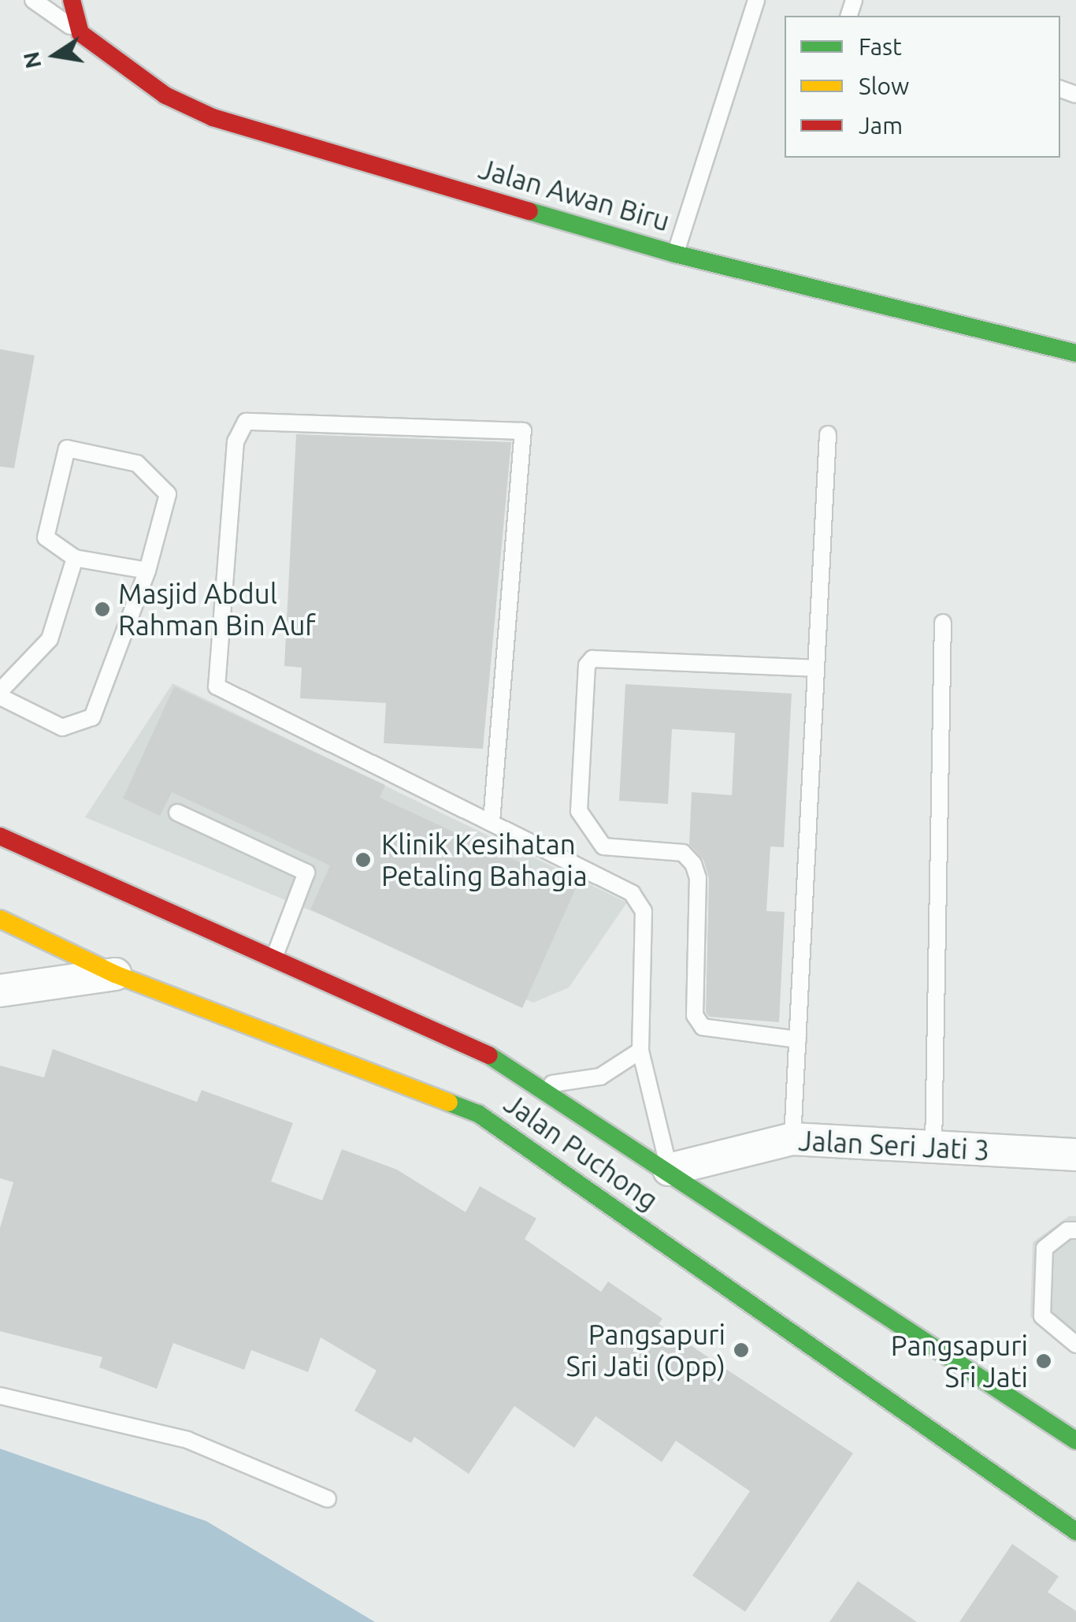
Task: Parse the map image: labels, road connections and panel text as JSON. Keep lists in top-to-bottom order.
{
  "streets": {
    "main road": ["Jalan Awan Biru", "Jalan Puchong"],
    "street": ["Jalan Seri Jati 3"]
  },
  "crossings": [
    ["Jalan Seri Jati 3", "Jalan Puchong"]
  ],
  "places": [
    "Masjid Abdul Rahman Bin Auf",
    "Klinik Kesihatan Petaling Bahagia",
    "Pangsapuri Sri Jati (Opp)",
    "Pangsapuri Sri Jati"
  ],
  "legend": ["Fast", "Slow", "Jam"],
  "north": "left"
}
